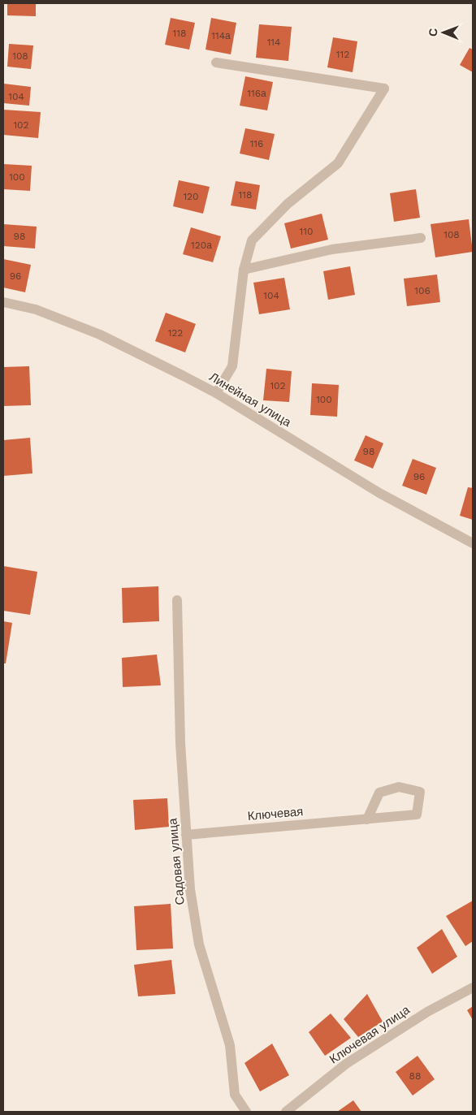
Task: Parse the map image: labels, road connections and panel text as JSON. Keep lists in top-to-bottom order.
{
  "streets": {
    "street": [
      "Линейная улица",
      "Ключевая",
      "Садовая улица",
      "Ключевая улица"
    ]
  },
  "crossings": [
    ["Ключевая", "Садовая улица"]
  ],
  "house_numbers": [
    "118",
    "114а",
    "114",
    "112",
    "108",
    "116а",
    "104",
    "102",
    "116",
    "100",
    "118",
    "120",
    "110",
    "108",
    "98",
    "120а",
    "96",
    "106",
    "104",
    "122",
    "102",
    "100",
    "98",
    "96",
    "88"
  ],
  "north": "left"
}
